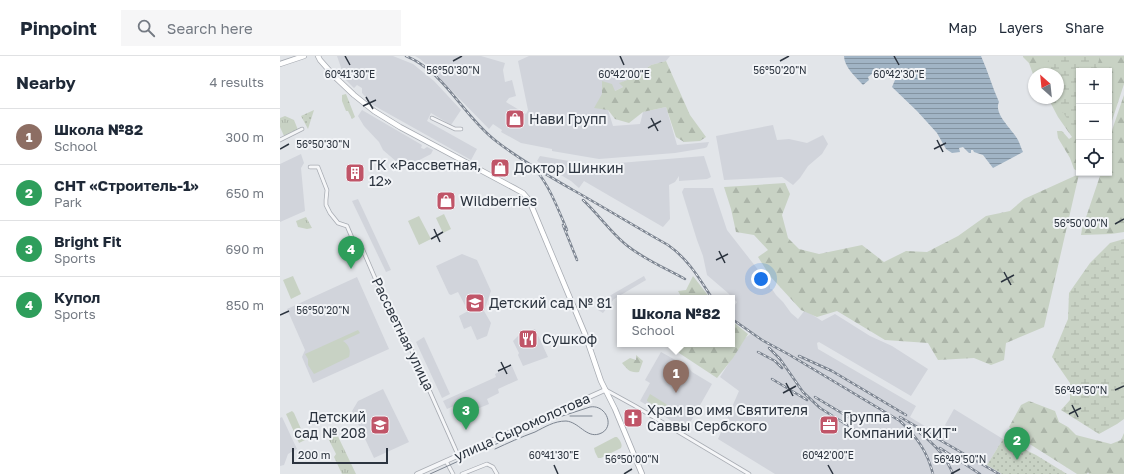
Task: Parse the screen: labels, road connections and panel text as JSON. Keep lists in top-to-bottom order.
{
  "streets": {
    "street": ["Рассветная улица", "улица Сыромолотова"]
  },
  "crossings": [
    ["Рассветная улица", "улица Сыромолотова"]
  ],
  "places": {
    "shop": ["Нави Групп", "Доктор Шинкин", "Wildberries"],
    "building": ["ГК «Рассветная, 12»"],
    "school or university": ["Детский сад № 81", "Детский сад № 208"],
    "restaurant": ["Сушкоф"],
    "church": ["Храм во имя Святителя Саввы Сербского"],
    "office": ["Группа Компаний \"КИТ\""]
  },
  "scale_bar": "200 m",
  "north": "top left",
  "page": {
    "header": "Pinpoint",
    "search": "Search here",
    "nav": ["Map", "Layers", "Share"],
    "heading": ["Nearby", "4 results"],
    "map_buttons": ["+", "−"],
    "list": [
      {
        "mark": "1",
        "name": "Школа №82",
        "note": "School",
        "value": "300 m"
      },
      {
        "mark": "2",
        "name": "СНТ «Строитель-1»",
        "note": "Park",
        "value": "650 m"
      },
      {
        "mark": "3",
        "name": "Bright Fit",
        "note": "Sports",
        "value": "690 m"
      },
      {
        "mark": "4",
        "name": "Купол",
        "note": "Sports",
        "value": "850 m"
      }
    ],
    "pins": [
      "4",
      "1",
      "3",
      "2"
    ],
    "popup": ["Школа №82", "School"],
    "scale": "200 m"
  },
  "coordinates": [
    "56°50'30\"N",
    "56°50'20\"N",
    "60°41'30\"E",
    "60°42'00\"E",
    "60°42'30\"E",
    "56°50'00\"N",
    "56°49'50\"N"
  ]
}
